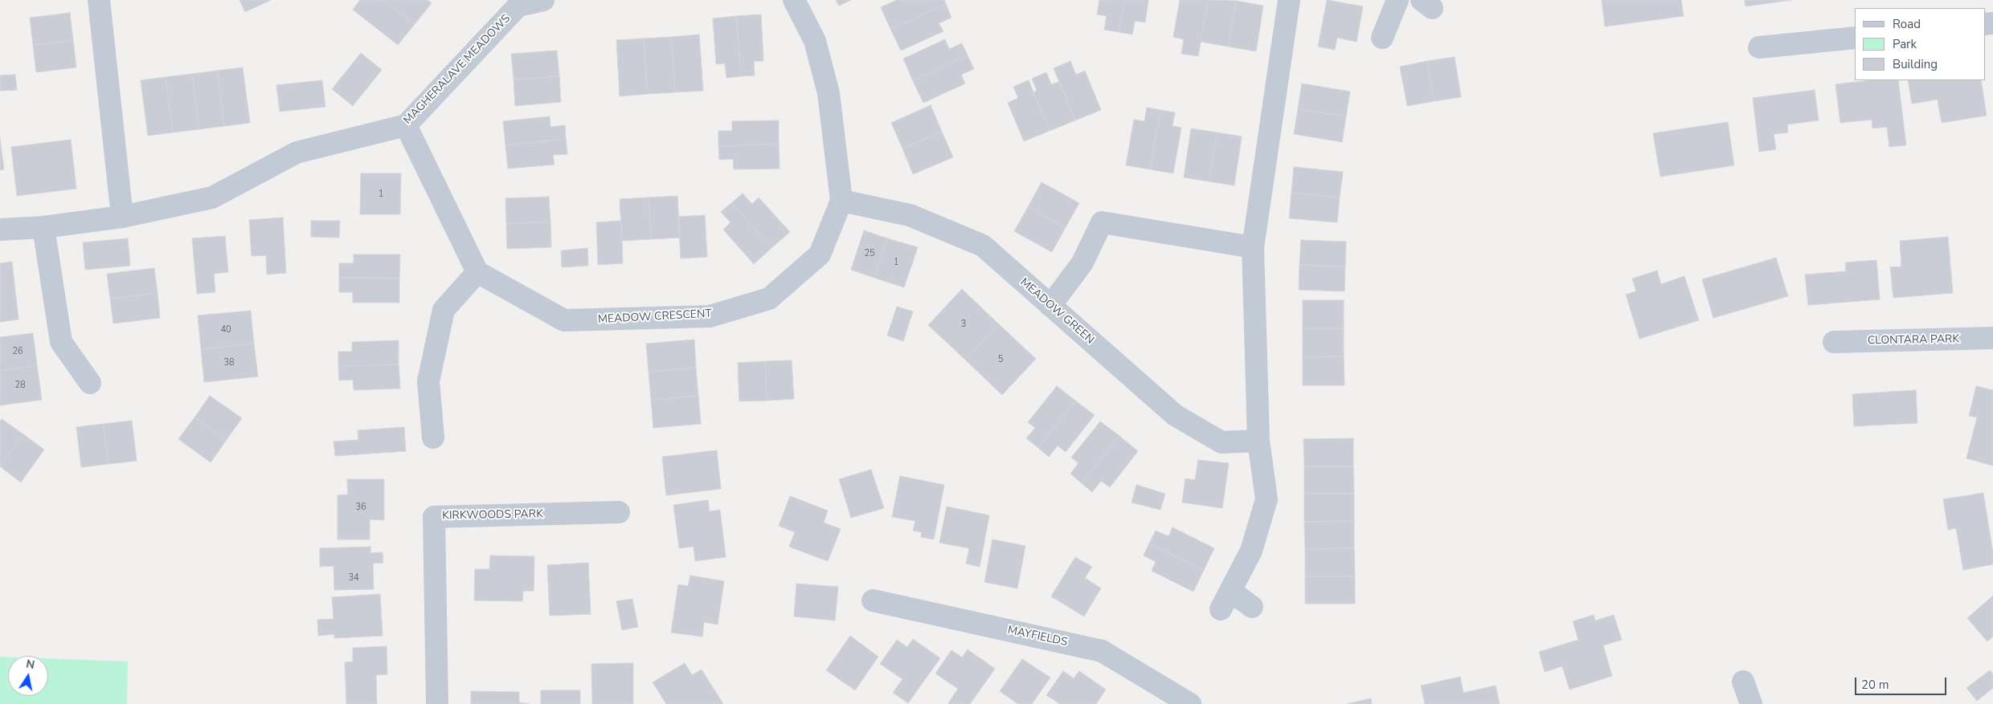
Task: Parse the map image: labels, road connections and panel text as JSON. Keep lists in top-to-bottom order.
{
  "streets": {
    "street": [
      "MAGHERALAVE MEADOWS",
      "MEADOW GREEN",
      "MEADOW CRESCENT",
      "CLONTARA PARK",
      "KIRKWOODS PARK",
      "MAYFIELDS"
    ]
  },
  "crossings": [
    ["MEADOW GREEN", "MEADOW CRESCENT"]
  ],
  "house_numbers": [
    "1",
    "25",
    "1",
    "3",
    "40",
    "26",
    "5",
    "38",
    "28",
    "36",
    "34"
  ],
  "legend": ["Road", "Park", "Building"],
  "scale_bar": "20 m",
  "north": "top"
}
